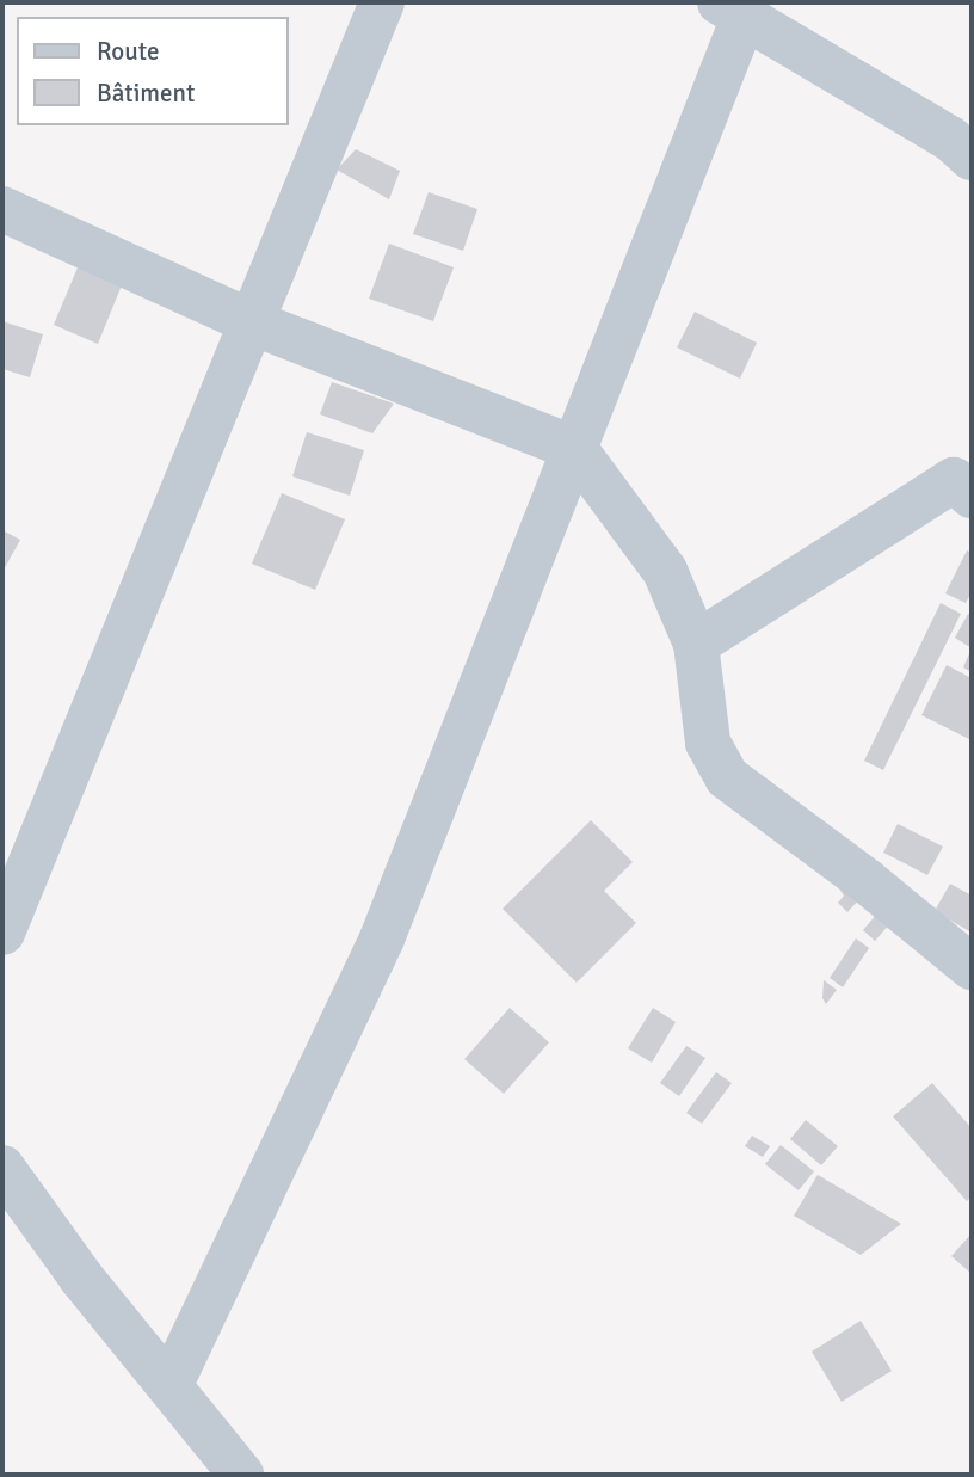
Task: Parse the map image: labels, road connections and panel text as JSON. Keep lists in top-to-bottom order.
{
  "legend": ["Route", "Bâtiment"]
}
